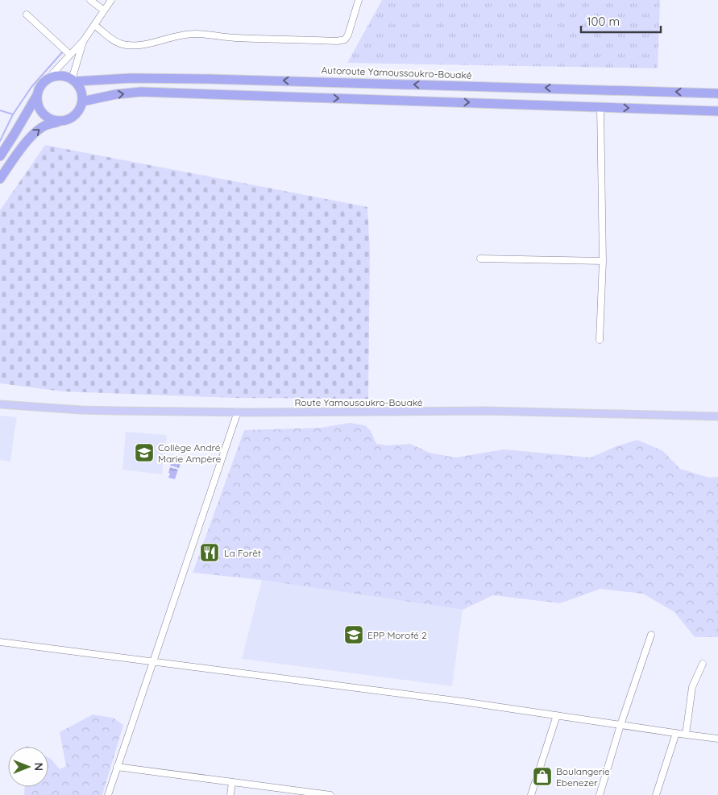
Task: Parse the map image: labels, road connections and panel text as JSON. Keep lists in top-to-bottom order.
{
  "streets": {
    "highway": ["Autoroute Yamoussoukro-Bouaké"],
    "main road": ["Route Yamousoukro-Bouaké"]
  },
  "places": {
    "school or university": ["Collège André Marie Ampère", "EPP Morofé 2"],
    "restaurant": ["La Forêt"],
    "shop": ["Boulangerie Ebenezer"]
  },
  "scale_bar": "100 m",
  "north": "right"
}
